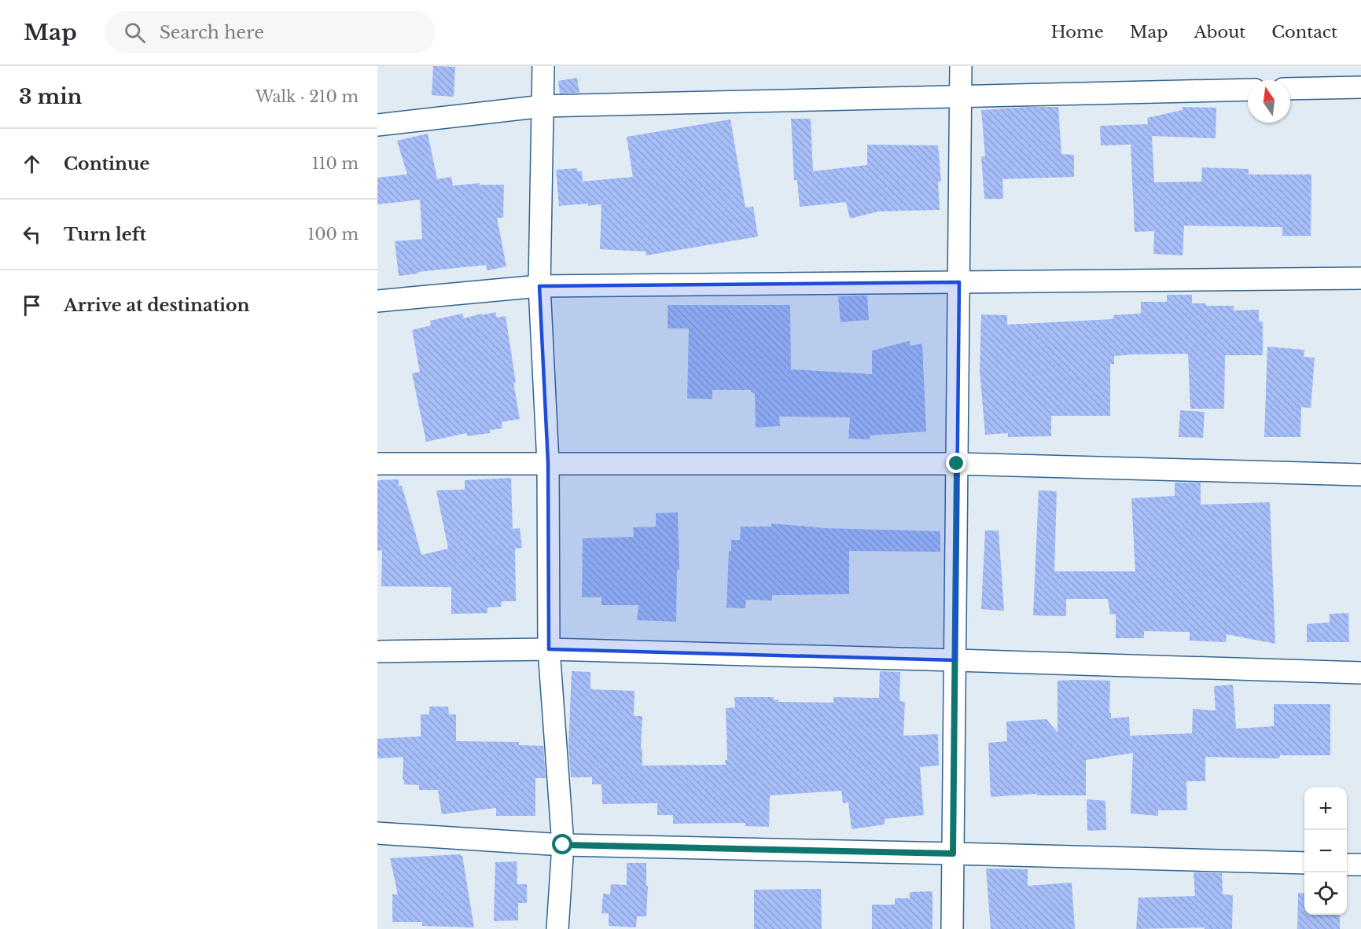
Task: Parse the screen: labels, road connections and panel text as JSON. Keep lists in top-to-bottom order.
{
  "north": "top",
  "page": {
    "header": "Map",
    "search": "Search here",
    "nav": [
      "Home",
      "Map",
      "About",
      "Contact"
    ],
    "heading": ["3 min", "Walk · 210 m"],
    "list": [
      ["Continue", "110 m"],
      ["Turn left", "100 m"],
      "Arrive at destination"
    ],
    "map_buttons": ["+", "−"]
  }
}
